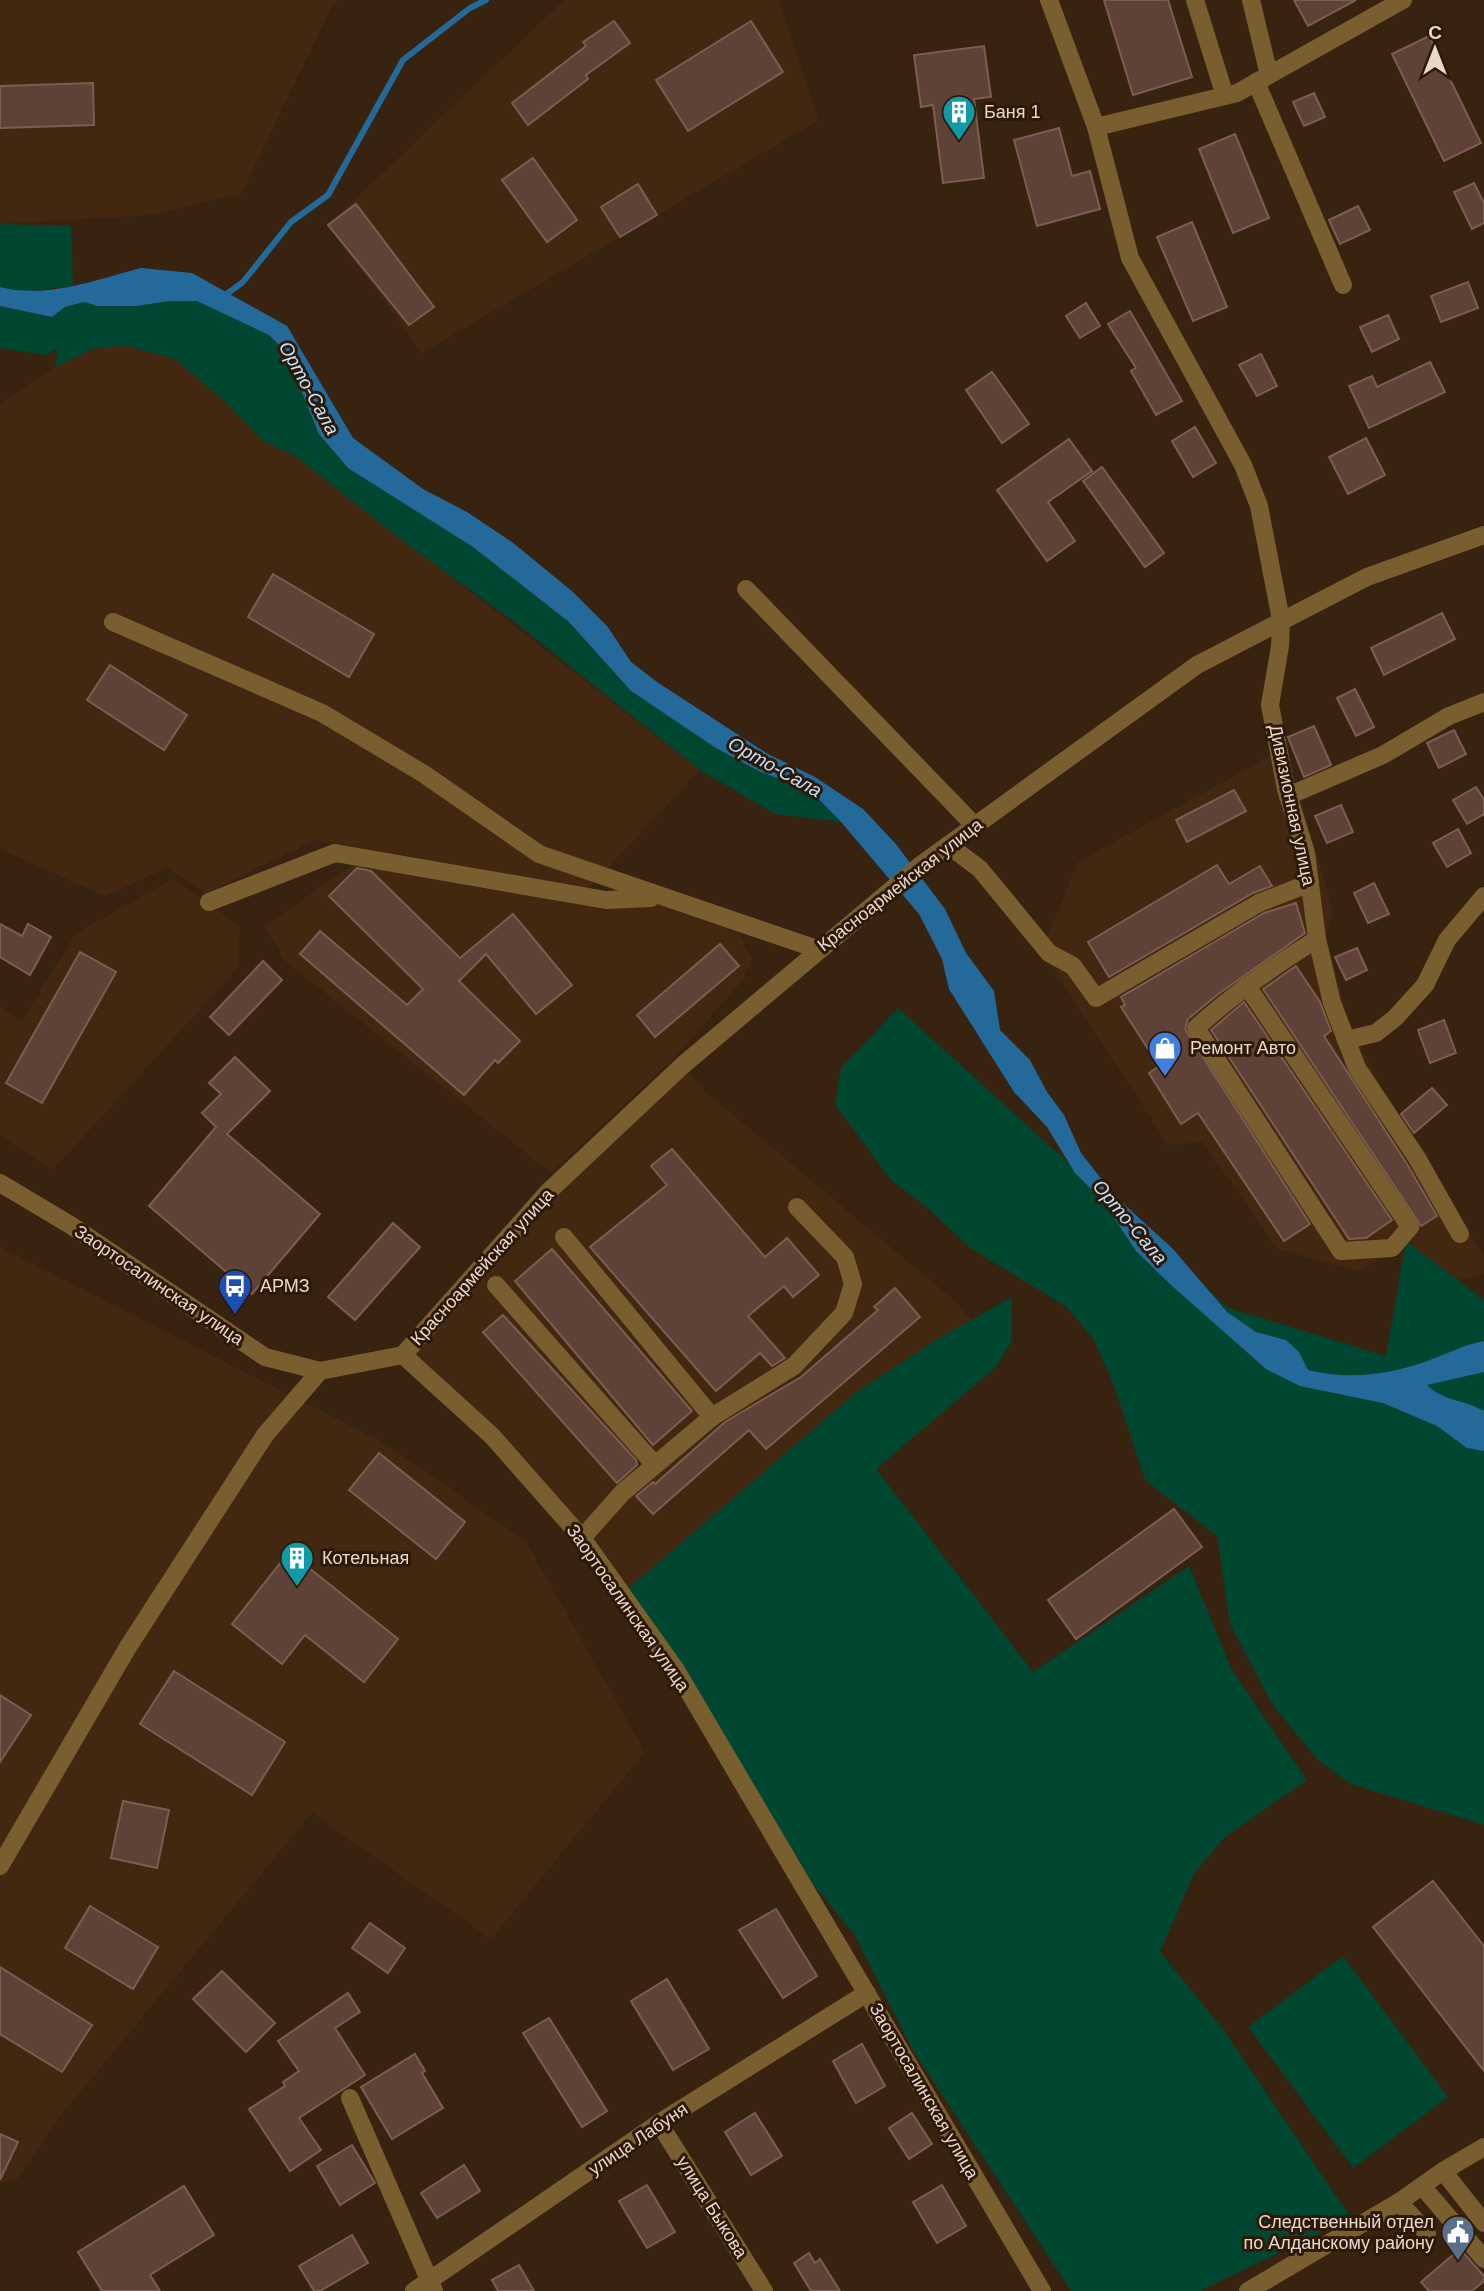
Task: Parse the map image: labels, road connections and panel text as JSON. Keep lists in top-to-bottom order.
{
  "streets": {
    "street": [
      "Дивизионная улица",
      "Красноармейская улица",
      "Заортосалинская улица",
      "улица Лабуня",
      "улица Быкова"
    ]
  },
  "crossings": [
    ["Дивизионная улица", "Красноармейская улица"],
    ["Красноармейская улица", "Заортосалинская улица"],
    ["Заортосалинская улица", "улица Лабуня"],
    ["улица Лабуня", "улица Быкова"]
  ],
  "water": ["Орто-Сала"],
  "places": {
    "building": ["Баня 1", "Котельная"],
    "shop": ["Ремонт Авто"],
    "bus stop": ["АРМЗ"],
    "public building": ["Следственный отдел по Алданскому району"]
  },
  "north": "top"
}
